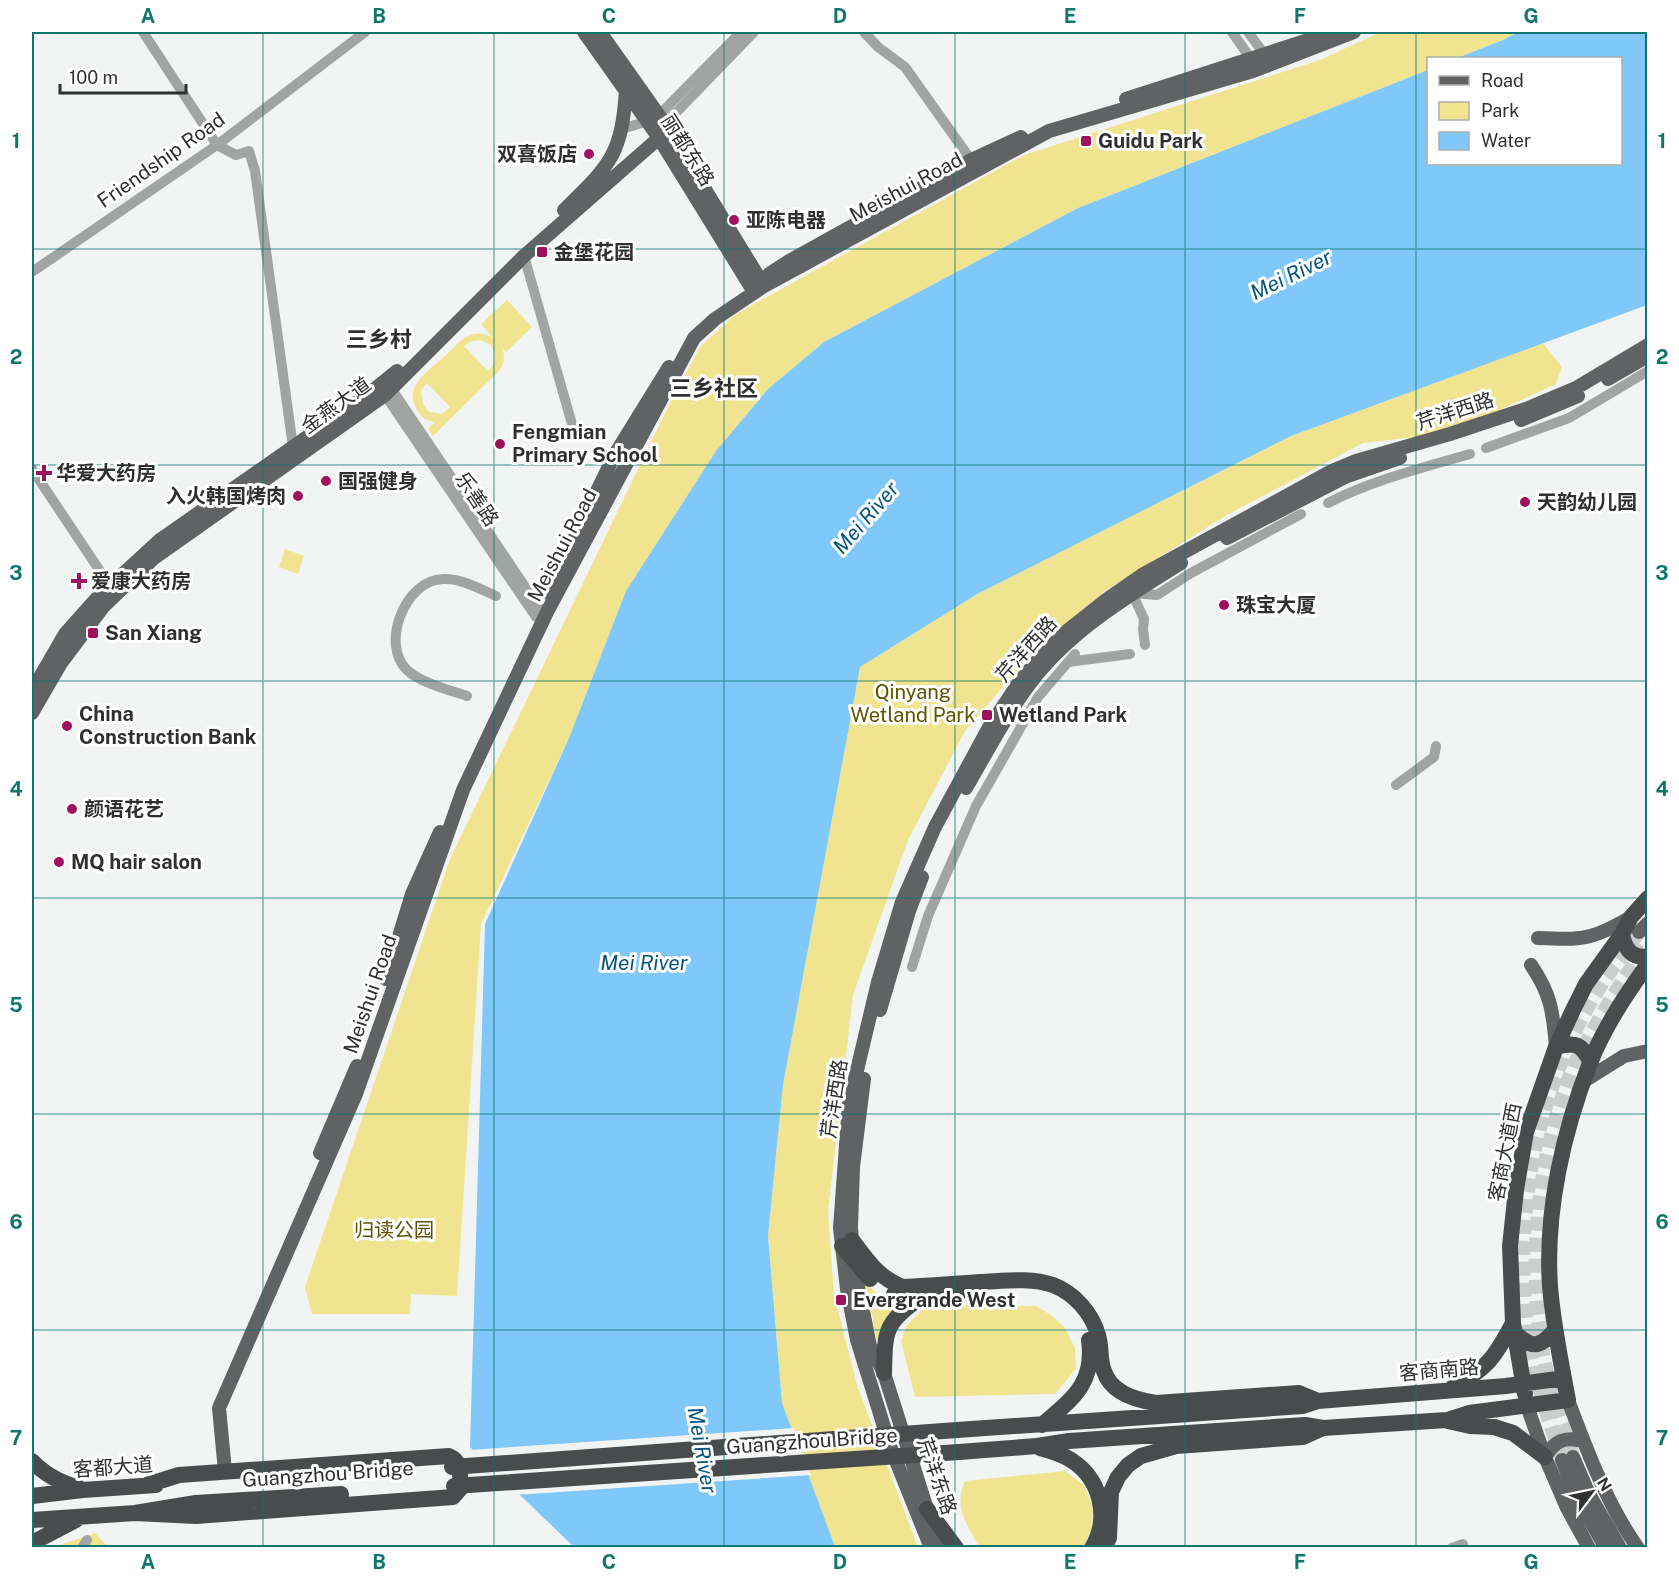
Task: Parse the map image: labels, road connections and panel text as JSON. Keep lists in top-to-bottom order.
{
  "streets": {
    "highway": [
      "客商大道西",
      "客商南路",
      "Guangzhou Bridge",
      "客都大道"
    ],
    "main road": [
      "丽都东路",
      "Meishui Road",
      "金燕大道",
      "芹洋西路",
      "芹洋东路"
    ],
    "street": ["Friendship Road", "乐善路"]
  },
  "crossings": [
    ["丽都东路", "Meishui Road"],
    ["丽都东路", "金燕大道"],
    ["Meishui Road", "乐善路"],
    ["金燕大道", "乐善路"],
    ["芹洋西路", "芹洋东路"],
    ["客商大道西", "客商南路"],
    ["客商南路", "Guangzhou Bridge"],
    ["Guangzhou Bridge", "客都大道"]
  ],
  "districts": ["三乡村", "三乡社区"],
  "water": ["Mei River"],
  "parks": ["Qinyang Wetland Park", "归读公园"],
  "places": {
    "transit": [
      "Guidu Park",
      "金堡花园",
      "San Xiang",
      "Wetland Park",
      "Evergrande West"
    ],
    "other": [
      "双喜饭店",
      "亚陈电器",
      "Fengmian Primary School",
      "国强健身",
      "入火韩国烤肉",
      "天韵幼儿园",
      "珠宝大厦",
      "China Construction Bank",
      "颜语花艺",
      "MQ hair salon"
    ],
    "health": ["华爱大药房", "爱康大药房"]
  },
  "legend": ["Road", "Park", "Water"],
  "scale_bar": "100 m",
  "north": "top right",
  "grid": {
    "columns": [
      "A",
      "B",
      "C",
      "D",
      "E",
      "F",
      "G"
    ],
    "rows": [
      "1",
      "2",
      "3",
      "4",
      "5",
      "6",
      "7"
    ]
  }
}
